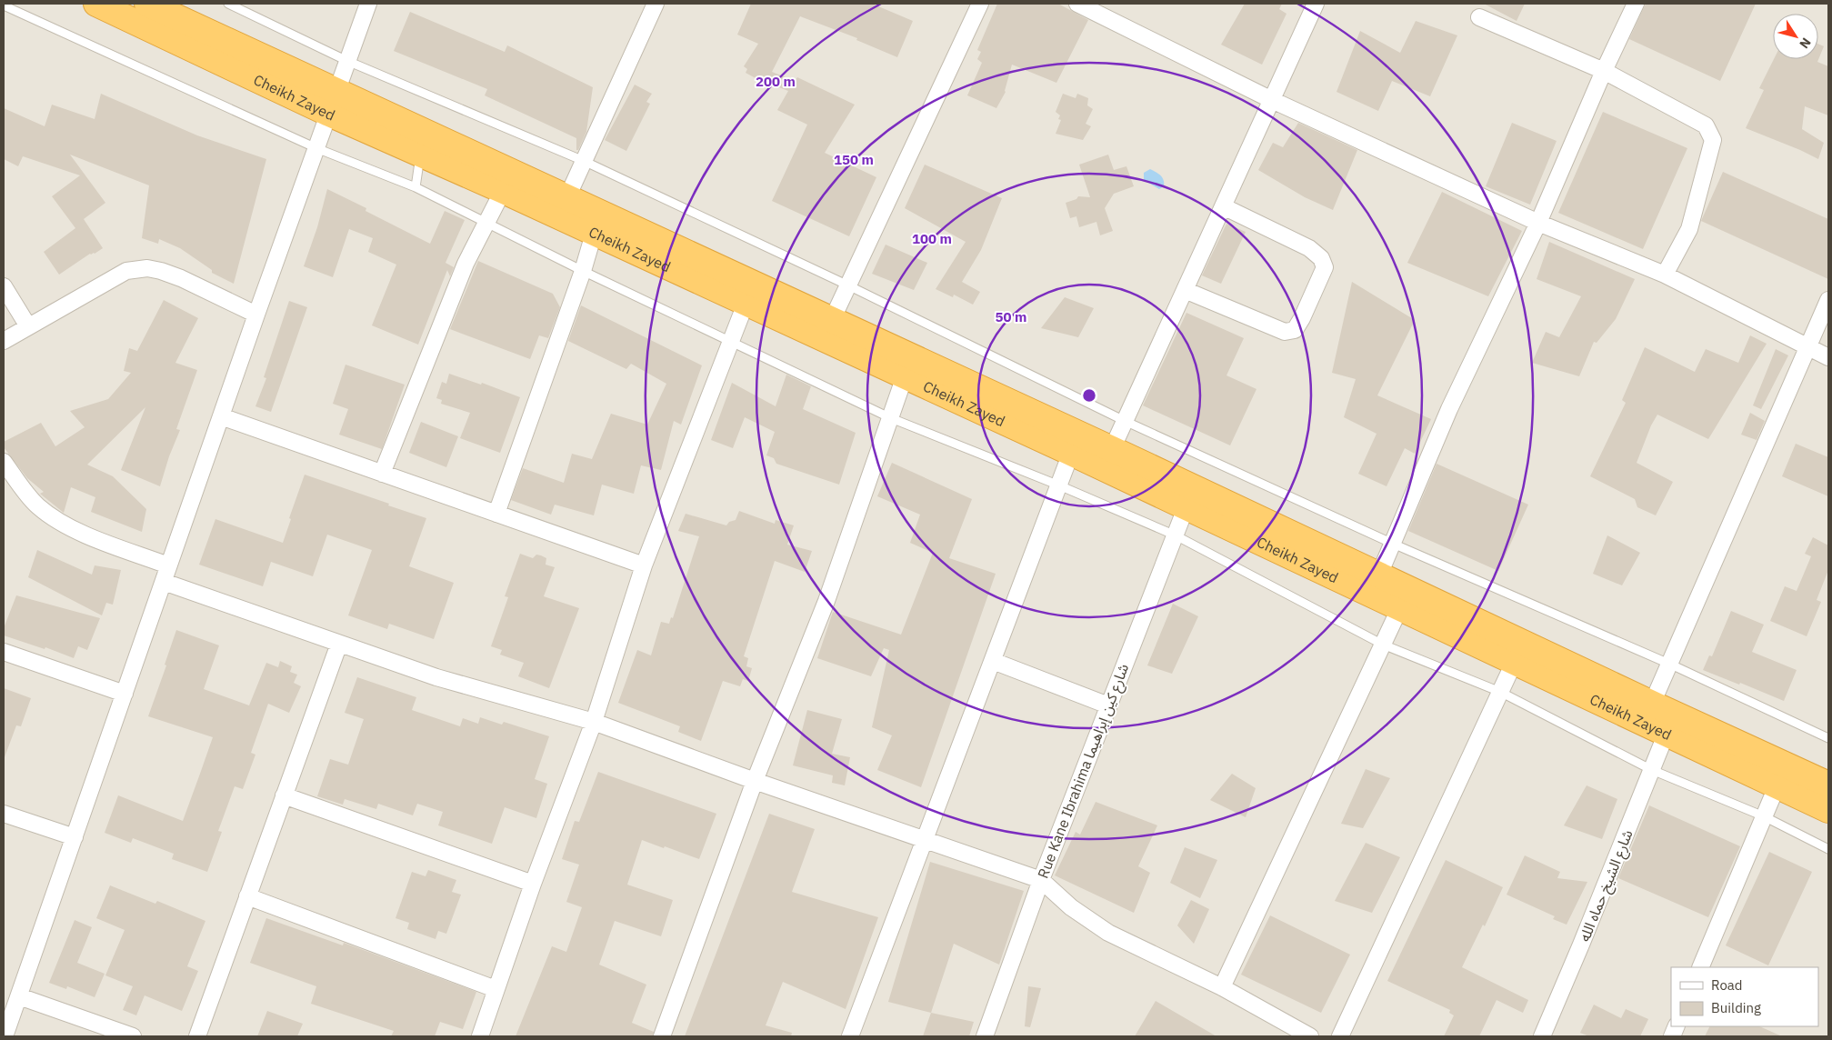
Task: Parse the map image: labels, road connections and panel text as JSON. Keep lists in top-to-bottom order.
{
  "streets": {
    "highway": ["Cheikh Zayed"],
    "street": ["Rue Kane Ibrahima شارع كين إبراهيما", "شارع الشيخ حماه الله"]
  },
  "crossings": [
    ["Cheikh Zayed", "Rue Kane Ibrahima شارع كين إبراهيما"],
    ["Cheikh Zayed", "شارع الشيخ حماه الله"]
  ],
  "legend": ["Road", "Building"],
  "north": "bottom right",
  "rings": [
    "200 m",
    "150 m",
    "100 m",
    "50 m"
  ]
}
